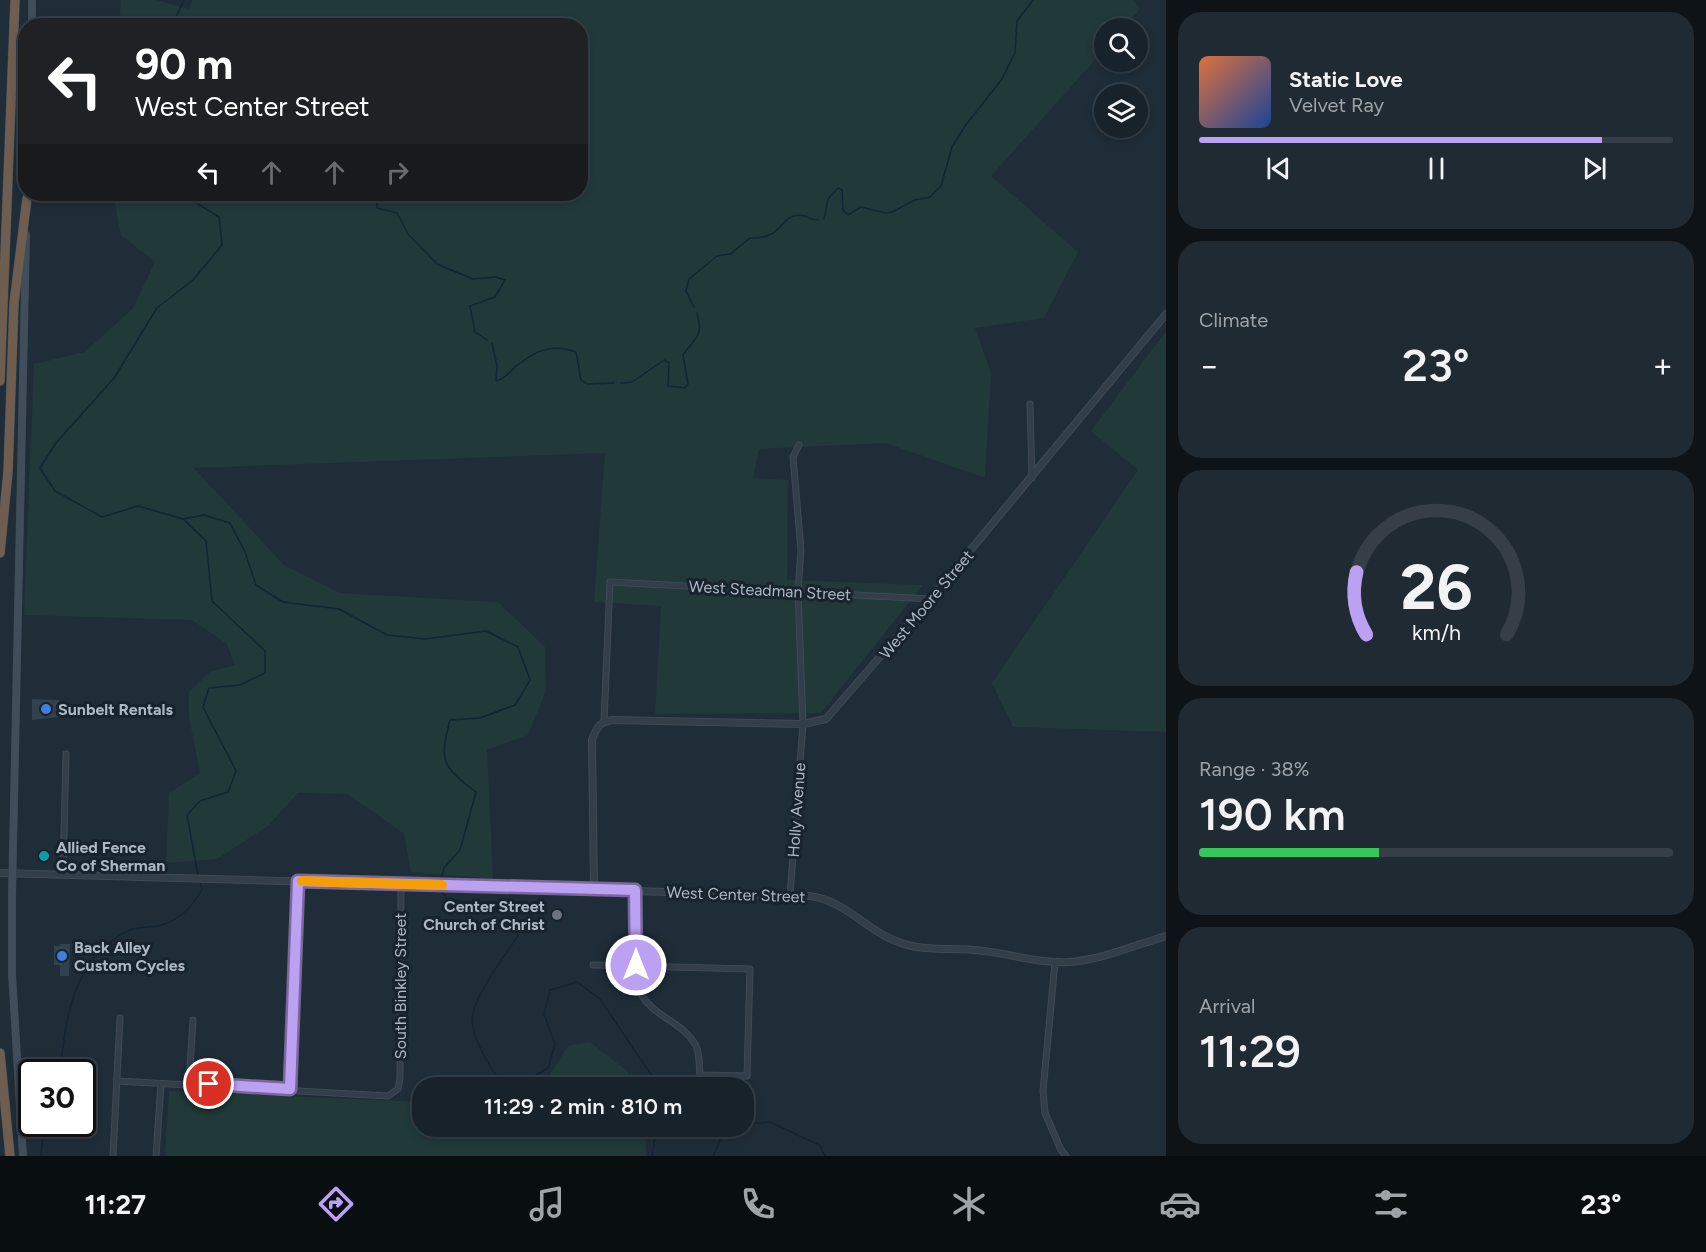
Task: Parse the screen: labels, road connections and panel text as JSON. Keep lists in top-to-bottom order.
{
  "streets": {
    "street": [
      "West Steadman Street",
      "West Moore Street",
      "Holly Avenue",
      "West Center Street",
      "South Binkley Street"
    ]
  },
  "crossings": [
    ["West Steadman Street", "West Moore Street"],
    ["West Steadman Street", "Holly Avenue"],
    ["West Moore Street", "Holly Avenue"],
    ["Holly Avenue", "West Center Street"],
    ["West Center Street", "South Binkley Street"]
  ],
  "places": [
    "Sunbelt Rentals",
    "Allied Fence Co of Sherman",
    "Center Street Church of Christ",
    "Back Alley Custom Cycles"
  ],
  "page": {
    "turn": ["90 m", "West Center Street"],
    "song": ["Static Love", "Velvet Ray"],
    "tile": [
      "Climate",
      ["Range · 38%", "190 km"],
      ["Arrival", "11:29"]
    ],
    "heat": ["−", "23°", "+"],
    "limit": "30",
    "trip": "11:29 · 2 min · 810 m",
    "tabs": ["11:27", "23°"],
    "gauge": ["26", "km/h"]
  }
}
